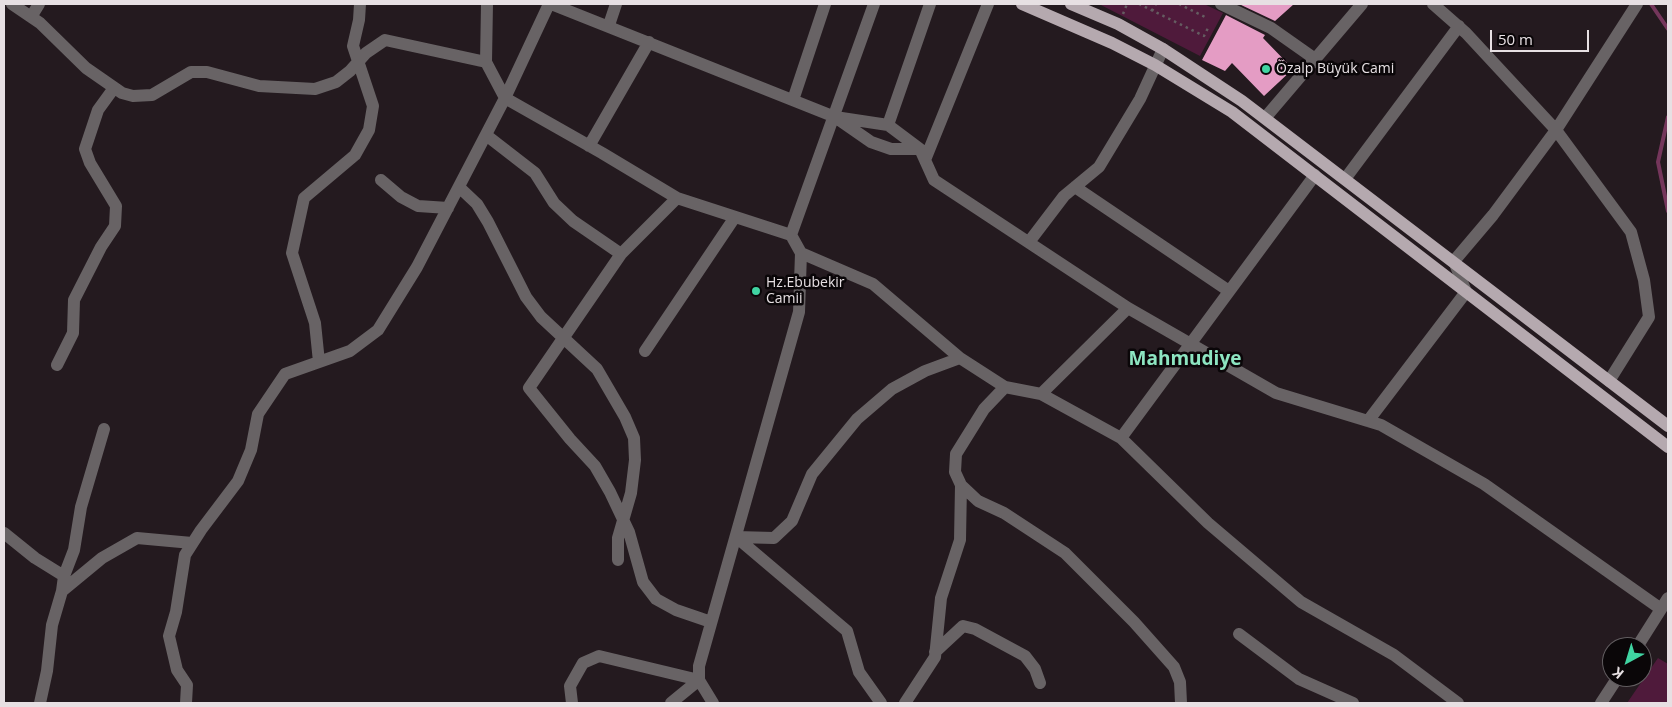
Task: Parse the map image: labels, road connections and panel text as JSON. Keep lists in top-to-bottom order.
{
  "districts": ["Mahmudiye"],
  "places": ["Özalp Büyük Cami", "Hz.Ebubekir Camii"],
  "scale_bar": "50 m",
  "north": "bottom left"
}
